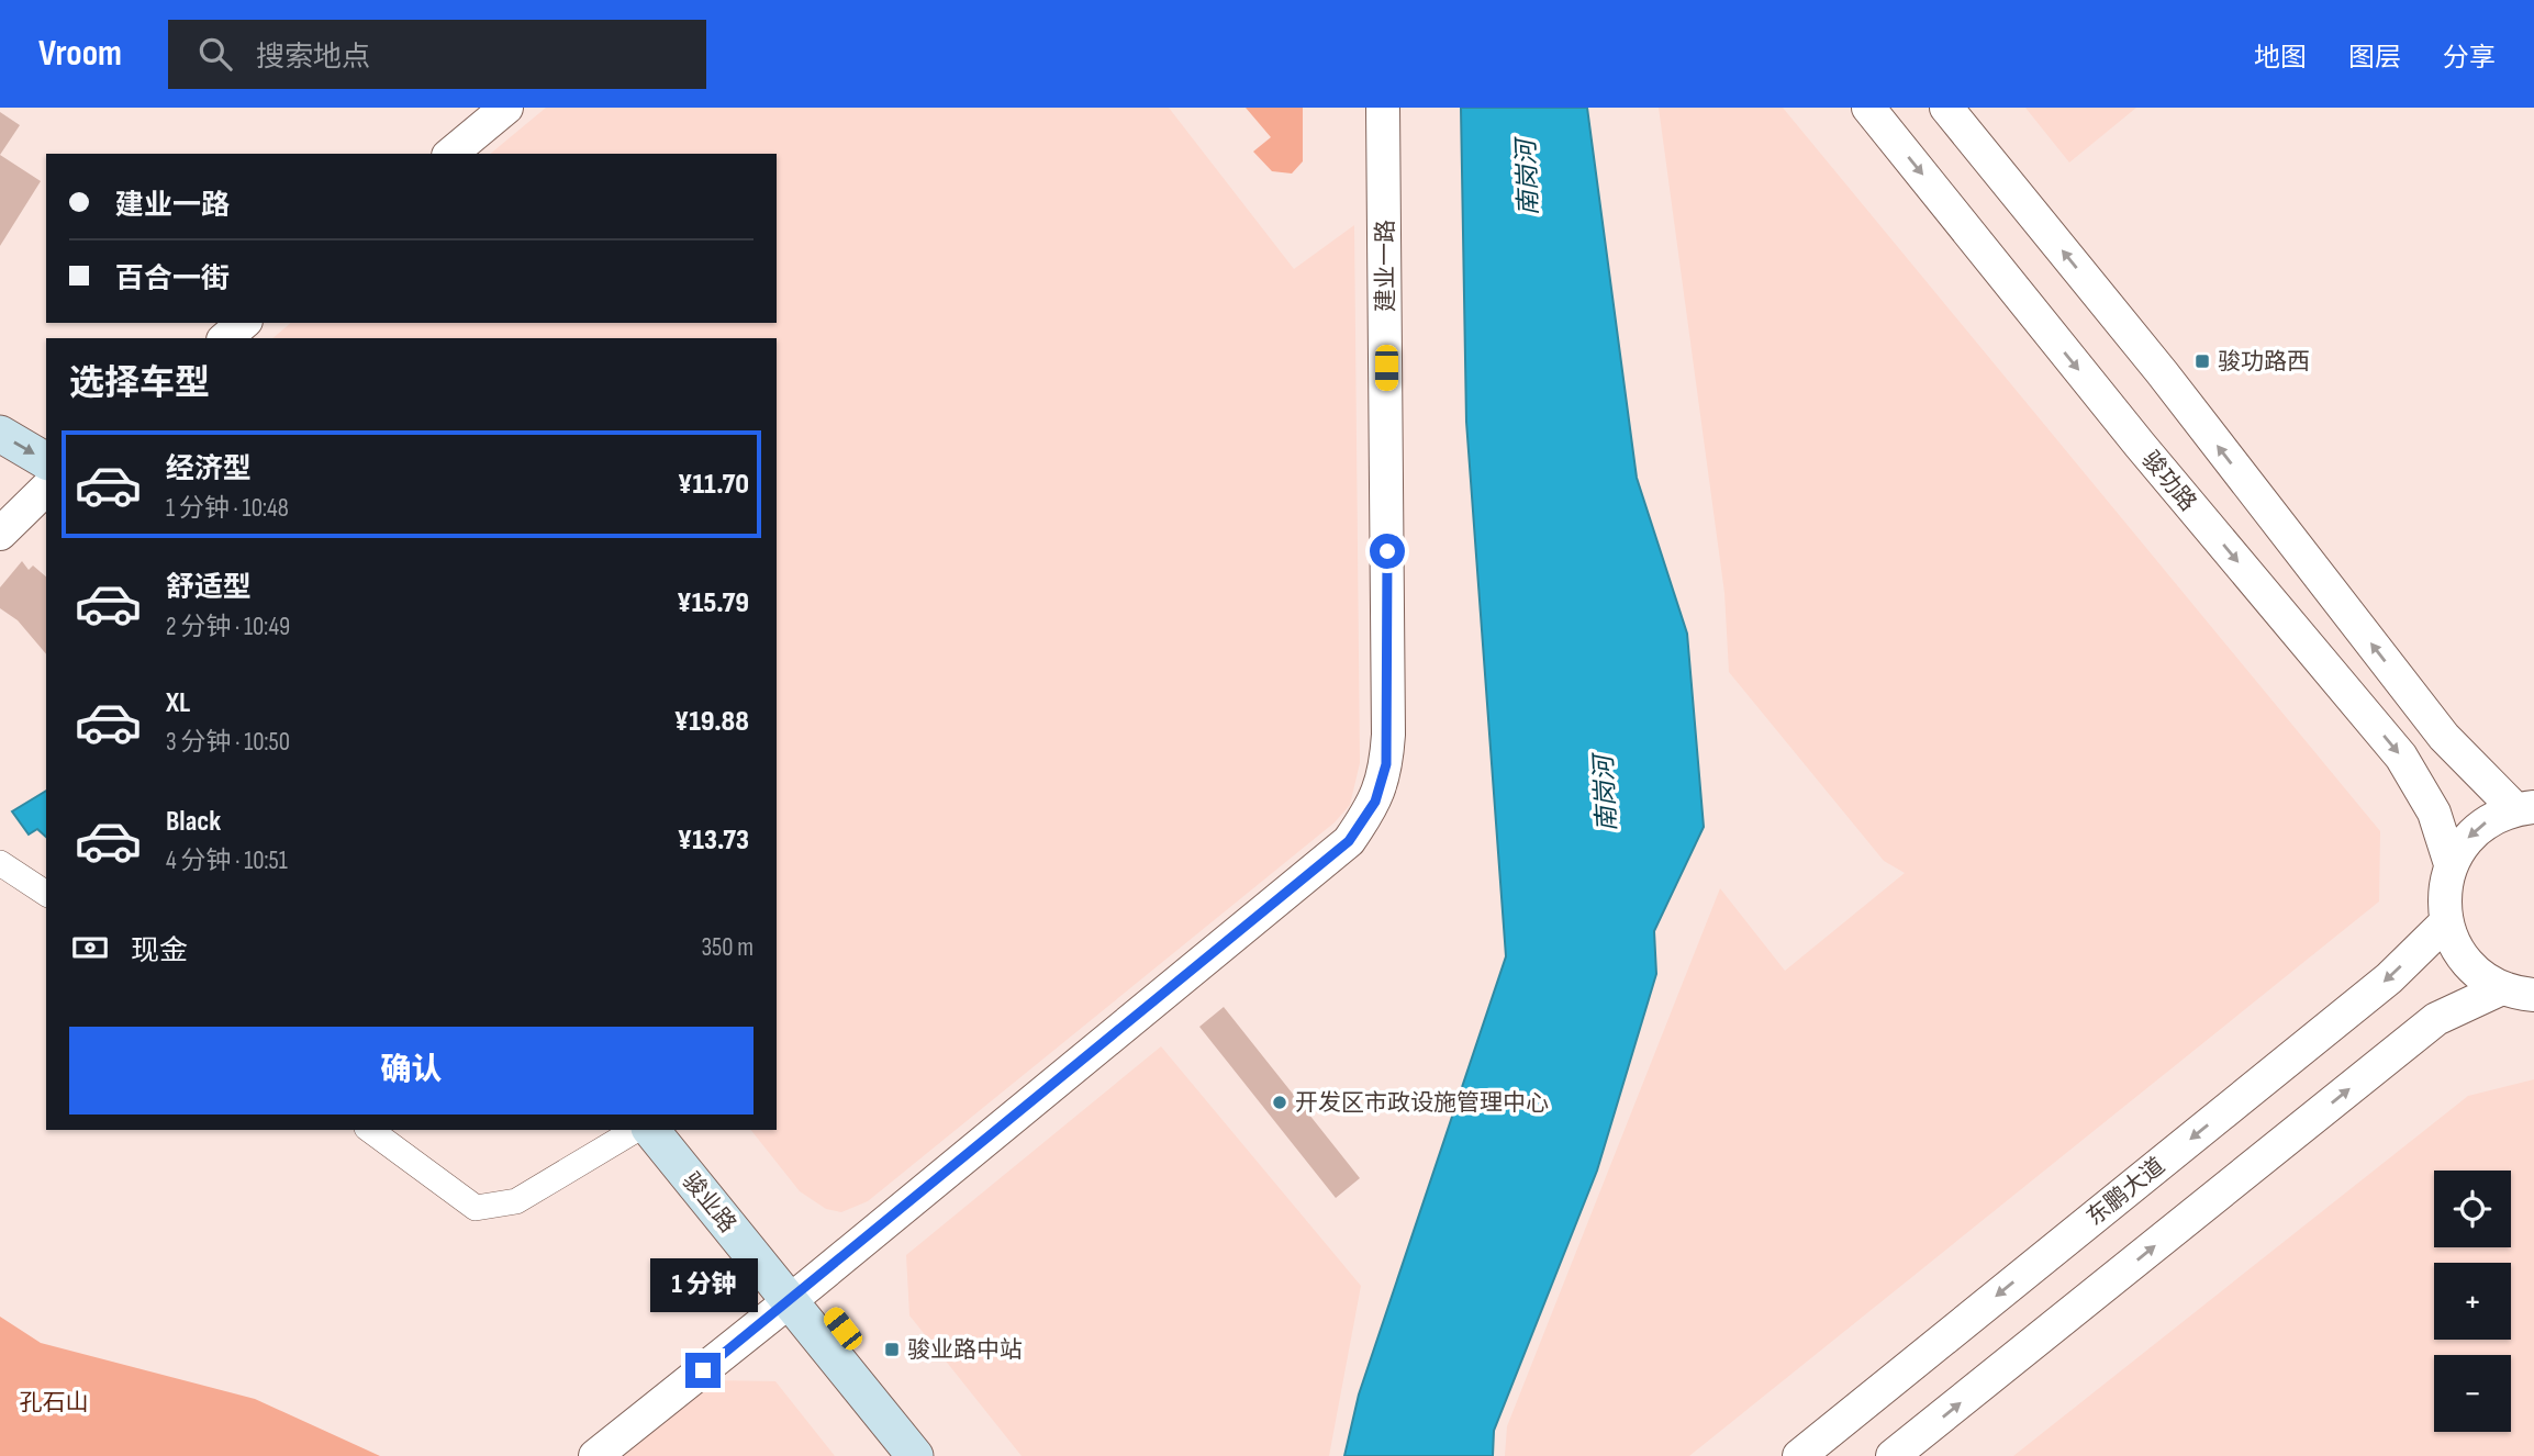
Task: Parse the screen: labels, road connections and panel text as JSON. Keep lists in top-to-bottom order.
{
  "streets": {
    "main road": ["骏业路"],
    "street": ["建业一路", "骏功路", "东鹏大道"]
  },
  "crossings": [
    ["建业一路", "骏业路"]
  ],
  "water": ["南岗河"],
  "parks": ["孔石山"],
  "places": {
    "transit": ["骏功路西", "骏业路中站"],
    "other": ["开发区市政设施管理中心"]
  },
  "page": {
    "header": "Vroom",
    "search": "搜索地点",
    "nav": ["地图", "图层", "分享"],
    "banner": ["建业一路", "百合一街"],
    "heading": "选择车型",
    "list": [
      {
        "name": "经济型",
        "note": "1 分钟 · 10:48",
        "value": "¥11.70"
      },
      {
        "name": "舒适型",
        "note": "2 分钟 · 10:49",
        "value": "¥15.79"
      },
      {
        "name": "XL",
        "note": "3 分钟 · 10:50",
        "value": "¥19.88"
      },
      {
        "name": "Black",
        "note": "4 分钟 · 10:51",
        "value": "¥13.73"
      }
    ],
    "pay": ["现金", "350 m"],
    "buttons": "确认",
    "map_buttons": ["+", "−"],
    "bubble": "1 分钟"
  }
}
